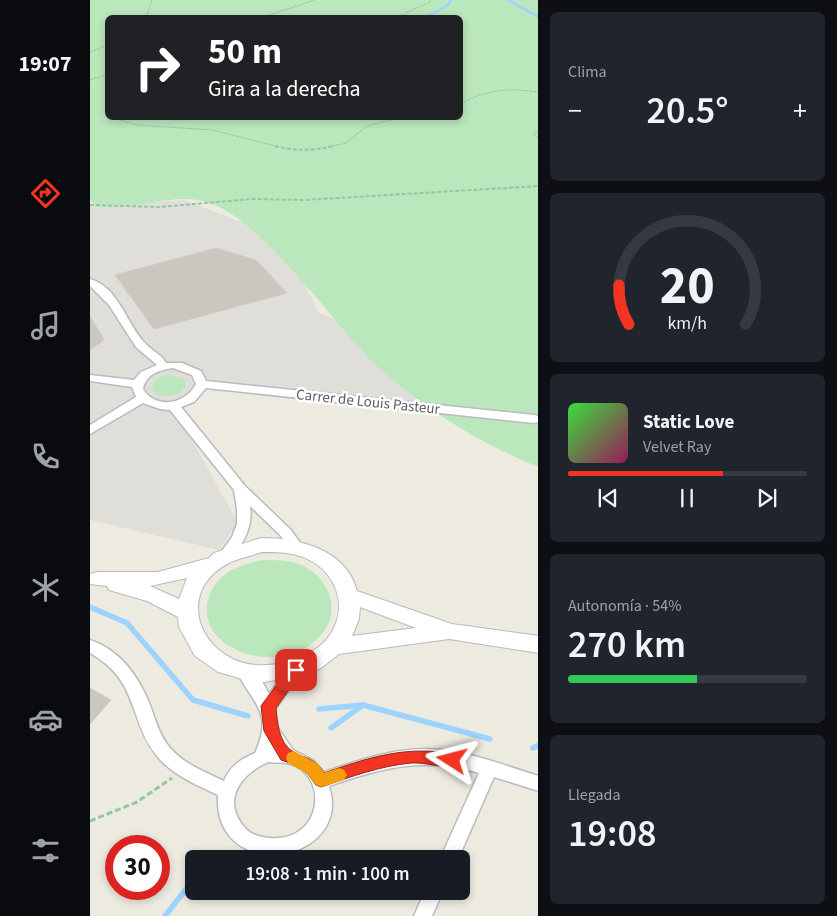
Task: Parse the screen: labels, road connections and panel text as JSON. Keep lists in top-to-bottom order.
{
  "streets": {
    "street": ["Carrer de Louis Pasteur"]
  },
  "page": {
    "tabs": "19:07",
    "tile": [
      "Clima",
      ["Autonomía · 54%", "270 km"],
      ["Llegada", "19:08"]
    ],
    "turn": ["50 m", "Gira a la derecha"],
    "heat": ["−", "20.5°", "+"],
    "song": ["Static Love", "Velvet Ray"],
    "limit": "30",
    "trip": "19:08 · 1 min · 100 m",
    "gauge": ["20", "km/h"]
  }
}
